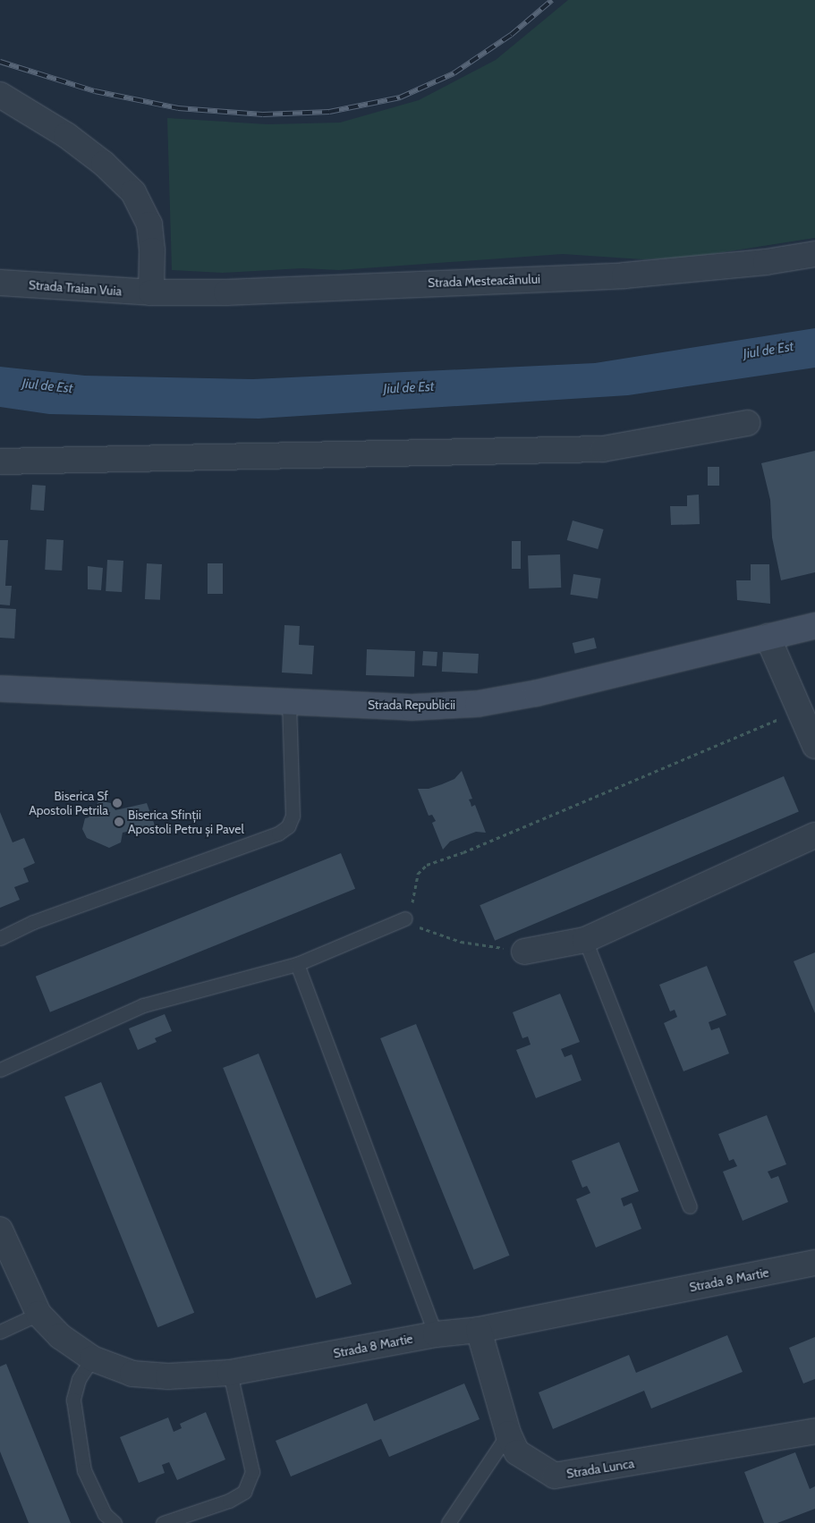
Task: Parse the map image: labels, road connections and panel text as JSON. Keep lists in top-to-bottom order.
{
  "streets": {
    "main road": ["Strada Republicii"],
    "street": [
      "Strada Mesteacănului",
      "Strada Traian Vuia",
      "Strada 8 Martie",
      "Strada Lunca"
    ]
  },
  "crossings": [
    ["Strada Mesteacănului", "Strada Traian Vuia"],
    ["Strada 8 Martie", "Strada Lunca"]
  ],
  "water": ["Jiul de Est"],
  "places": ["Biserica Sf Apostoli Petrila", "Biserica Sfinții Apostoli Petru și Pavel"]
}
